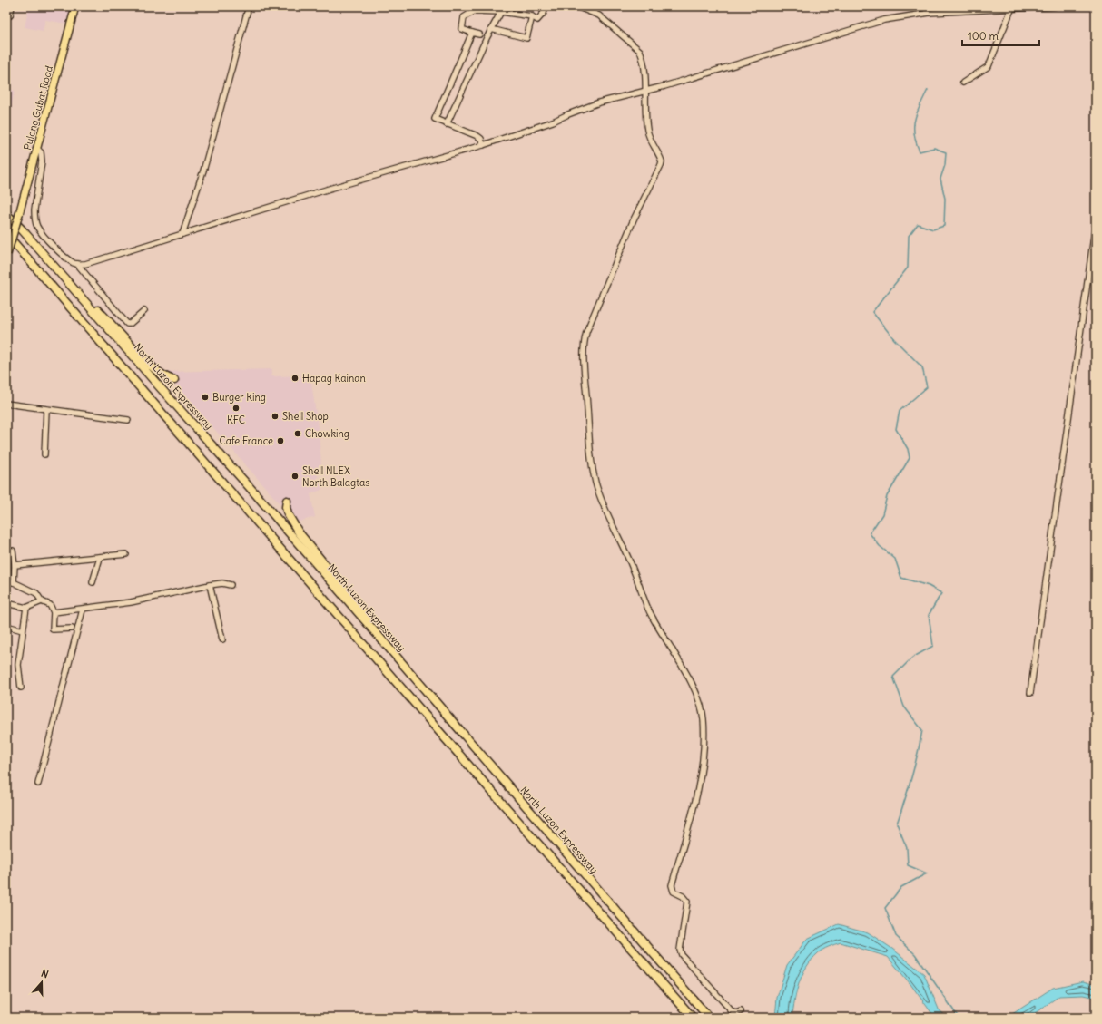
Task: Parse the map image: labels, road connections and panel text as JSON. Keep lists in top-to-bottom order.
{
  "streets": {
    "highway": ["North Luzon Expressway"],
    "main road": ["Pulong Gubat Road"]
  },
  "places": [
    "Hapag Kainan",
    "Burger King",
    "KFC",
    "Shell Shop",
    "Chowking",
    "Cafe France",
    "Shell NLEX North Balagtas"
  ],
  "scale_bar": "100 m",
  "north": "top"
}
